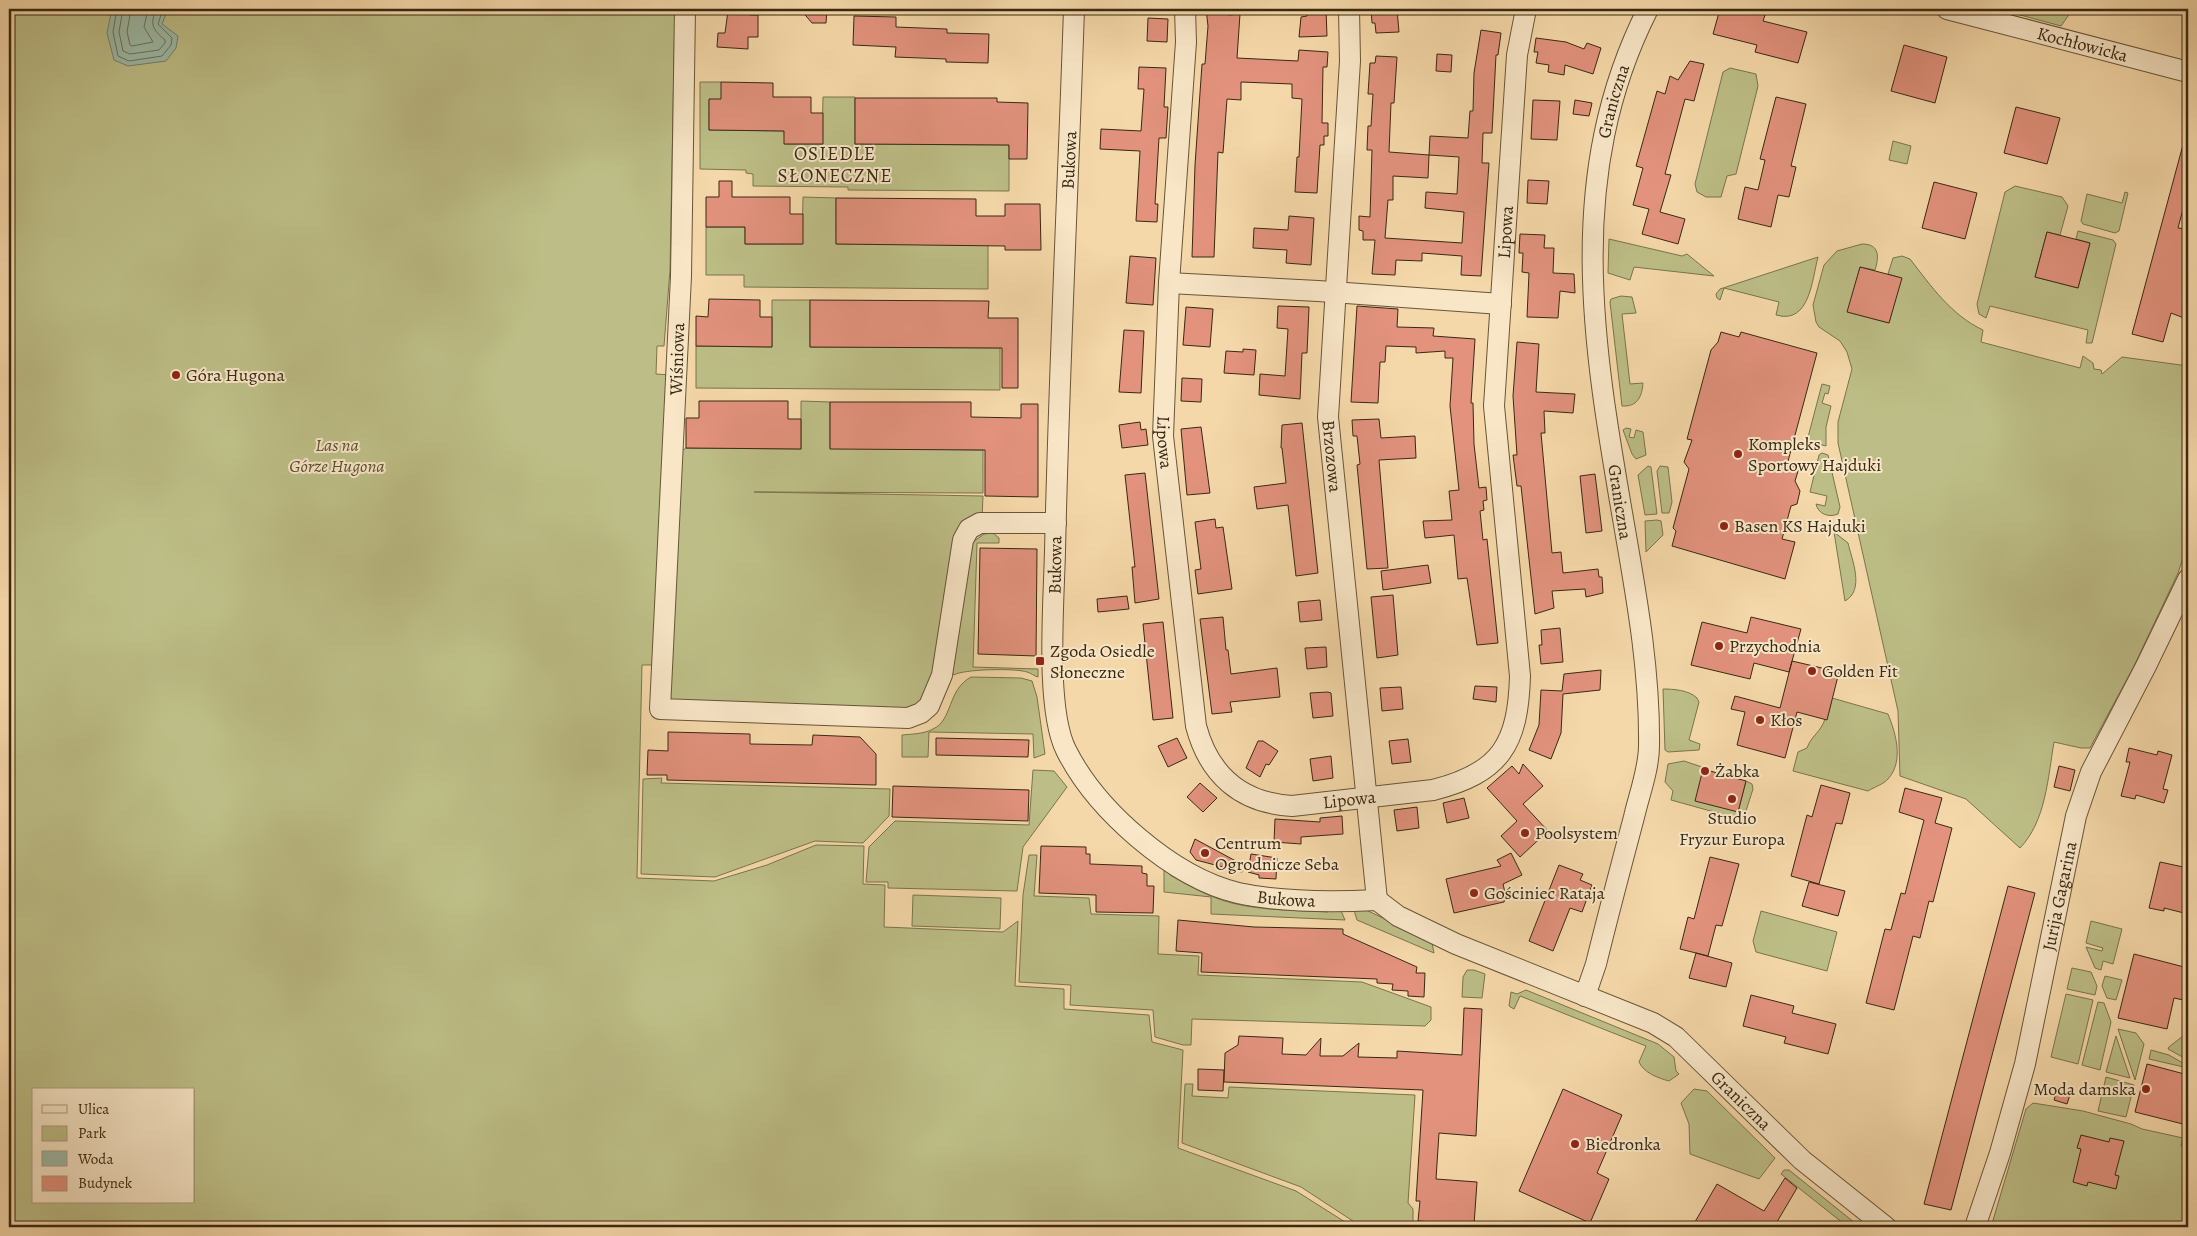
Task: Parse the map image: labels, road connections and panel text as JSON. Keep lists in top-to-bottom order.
{
  "streets": {
    "street": [
      "Kochłowicka",
      "Graniczna",
      "Bukowa",
      "Lipowa",
      "Wiśniowa",
      "Brzozowa",
      "Jurija Gagarina"
    ]
  },
  "crossings": [
    ["Graniczna", "Bukowa"],
    ["Graniczna", "Brzozowa"],
    ["Bukowa", "Wiśniowa"],
    ["Bukowa", "Brzozowa"],
    ["Lipowa", "Brzozowa"]
  ],
  "districts": ["OSIEDLE SŁONECZNE"],
  "parks": ["Las na Górze Hugona"],
  "places": {
    "other": [
      "Góra Hugona",
      "Kompleks Sportowy Hajduki",
      "Basen KS Hajduki",
      "Przychodnia",
      "Golden Fit",
      "Kłos",
      "Żabka",
      "Studio Fryzur Europa",
      "Poolsystem",
      "Centrum Ogrodnicze Seba",
      "Gościniec Rataja",
      "Moda damska",
      "Biedronka"
    ],
    "transit": ["Zgoda Osiedle Słoneczne"]
  },
  "legend": [
    "Ulica",
    "Park",
    "Woda",
    "Budynek"
  ]
}
